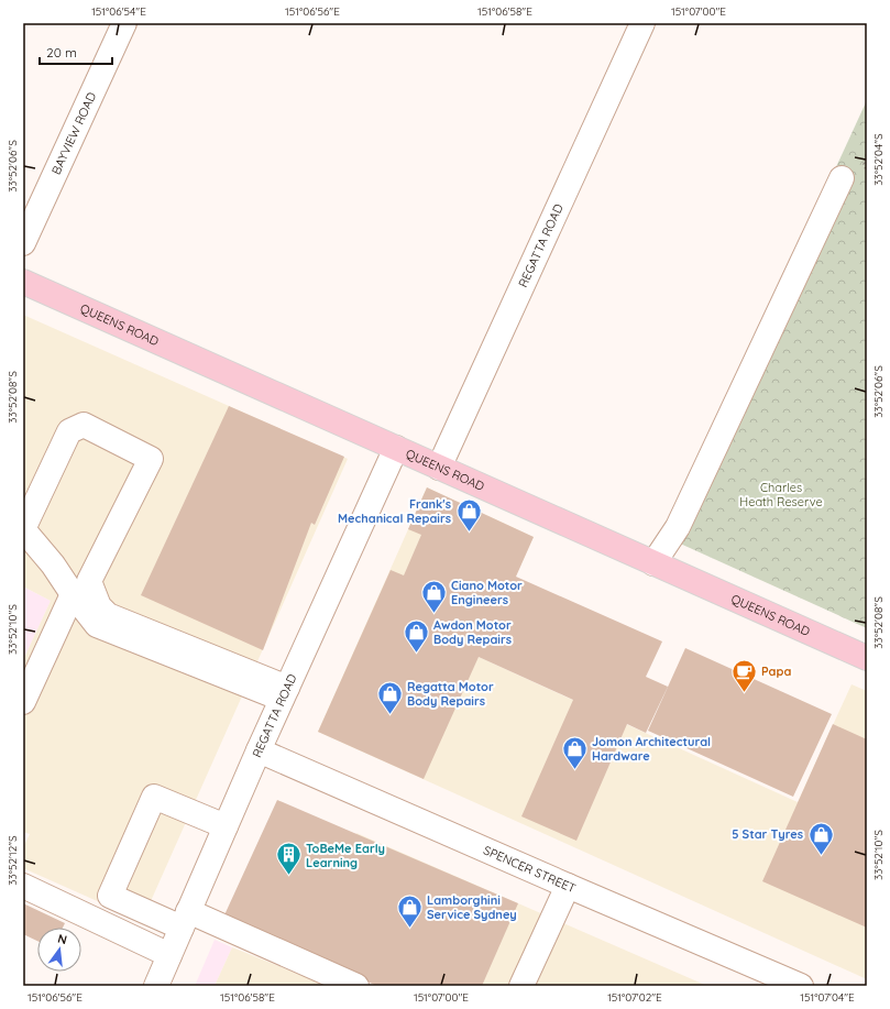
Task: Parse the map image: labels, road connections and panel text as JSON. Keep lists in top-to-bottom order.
{
  "streets": {
    "main road": ["QUEENS ROAD"],
    "street": ["BAYVIEW ROAD", "REGATTA ROAD", "SPENCER STREET"]
  },
  "crossings": [
    ["REGATTA ROAD", "QUEENS ROAD"],
    ["REGATTA ROAD", "SPENCER STREET"]
  ],
  "parks": ["Charles Heath Reserve"],
  "places": {
    "shop": [
      "Frank's Mechanical Repairs",
      "Ciano Motor Engineers",
      "Awdon Motor Body Repairs",
      "Regatta Motor Body Repairs",
      "Jomon Architectural Hardware",
      "5 Star Tyres",
      "Lamborghini Service Sydney"
    ],
    "cafe": ["Papa"],
    "building": ["ToBeMe Early Learning"]
  },
  "scale_bar": "20 m",
  "north": "top",
  "coordinates": [
    "151°06'54\"E",
    "151°06'56\"E",
    "151°06'58\"E",
    "151°07'00\"E",
    "33°52'04\"S",
    "33°52'06\"S",
    "33°52'08\"S",
    "33°52'10\"S",
    "33°52'12\"S",
    "151°07'02\"E",
    "151°07'04\"E"
  ]
}
